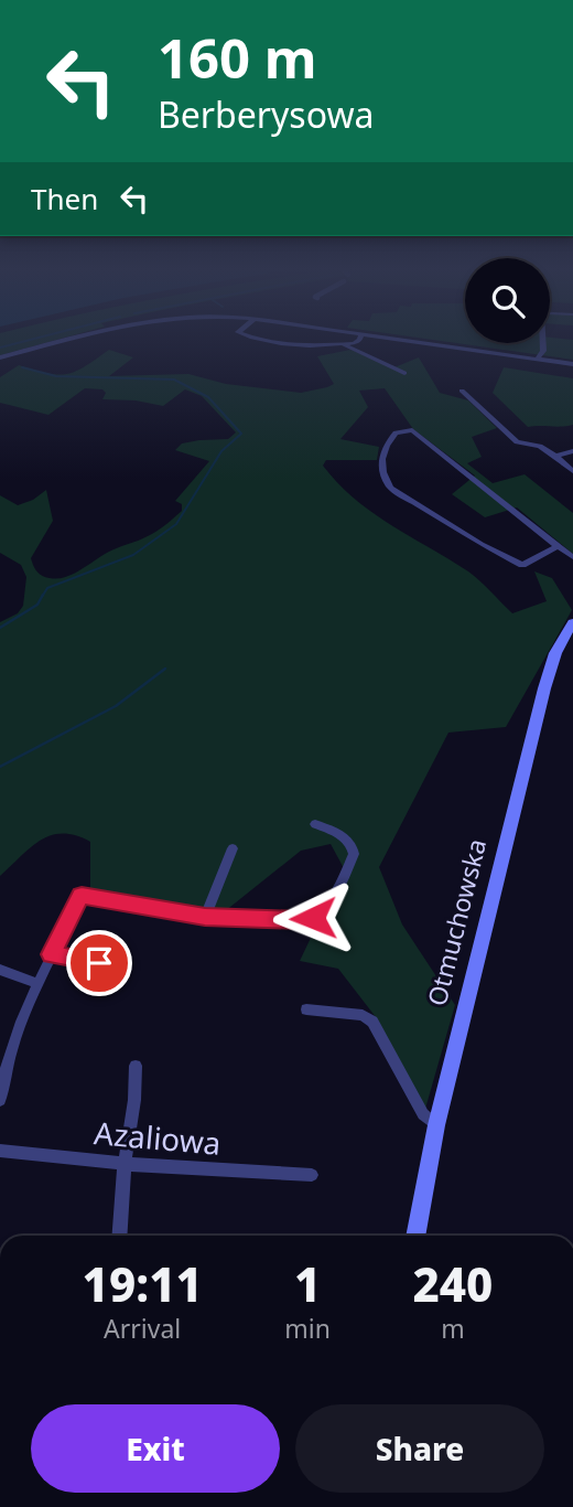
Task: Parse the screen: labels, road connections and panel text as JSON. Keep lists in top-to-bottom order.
{
  "streets": {
    "main road": ["Otmuchowska"],
    "street": ["Azaliowa"]
  },
  "page": {
    "turn": ["160 m", "Berberysowa"],
    "then": "Then",
    "eta": [
      "19:11",
      "Arrival",
      "1",
      "min",
      "240",
      "m"
    ],
    "buttons": ["Exit", "Share"]
  }
}
